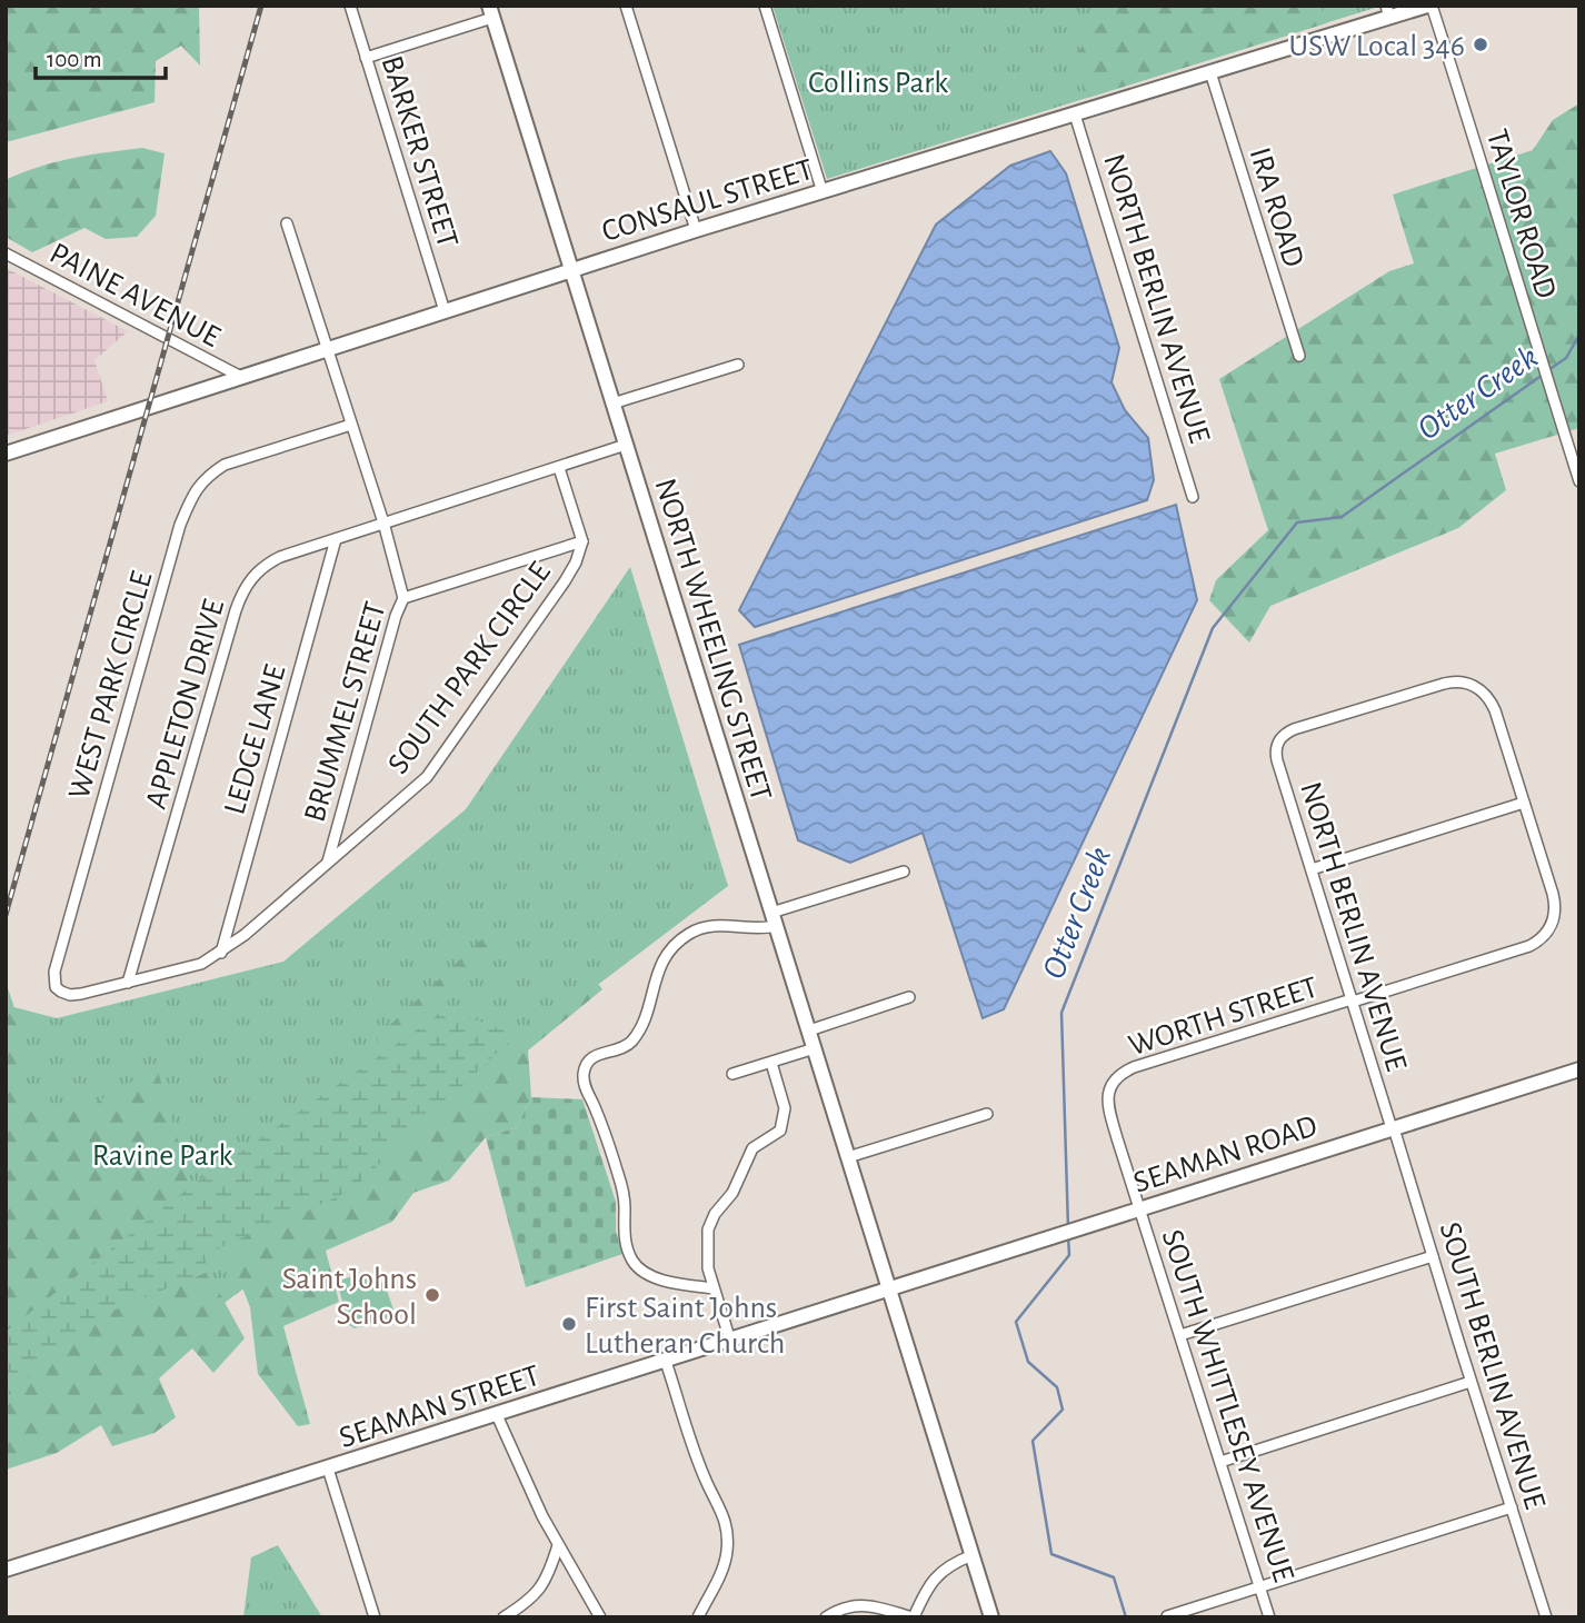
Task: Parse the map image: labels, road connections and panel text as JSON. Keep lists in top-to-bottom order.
{
  "streets": {
    "street": [
      "BARKER STREET",
      "CONSAUL STREET",
      "IRA ROAD",
      "TAYLOR ROAD",
      "PAINE AVENUE",
      "NORTH BERLIN AVENUE",
      "NORTH WHEELING STREET",
      "SOUTH PARK CIRCLE",
      "WEST PARK CIRCLE",
      "APPLETON DRIVE",
      "BRUMMEL STREET",
      "LEDGE LANE",
      "WORTH STREET",
      "SEAMAN ROAD",
      "SOUTH BERLIN AVENUE",
      "SEAMAN STREET",
      "SOUTH WHITTLESEY AVENUE"
    ]
  },
  "crossings": [
    ["BARKER STREET", "CONSAUL STREET"],
    ["CONSAUL STREET", "IRA ROAD"],
    ["CONSAUL STREET", "TAYLOR ROAD"],
    ["CONSAUL STREET", "PAINE AVENUE"],
    ["CONSAUL STREET", "NORTH BERLIN AVENUE"],
    ["CONSAUL STREET", "NORTH WHEELING STREET"],
    ["CONSAUL STREET", "BRUMMEL STREET"],
    ["NORTH BERLIN AVENUE", "WORTH STREET"],
    ["NORTH BERLIN AVENUE", "SEAMAN ROAD"],
    ["NORTH BERLIN AVENUE", "SOUTH BERLIN AVENUE"],
    ["NORTH WHEELING STREET", "APPLETON DRIVE"],
    ["NORTH WHEELING STREET", "SEAMAN ROAD"],
    ["NORTH WHEELING STREET", "SEAMAN STREET"],
    ["SOUTH PARK CIRCLE", "WEST PARK CIRCLE"],
    ["SOUTH PARK CIRCLE", "APPLETON DRIVE"],
    ["SOUTH PARK CIRCLE", "BRUMMEL STREET"],
    ["SOUTH PARK CIRCLE", "LEDGE LANE"],
    ["WEST PARK CIRCLE", "APPLETON DRIVE"],
    ["WEST PARK CIRCLE", "BRUMMEL STREET"],
    ["APPLETON DRIVE", "BRUMMEL STREET"],
    ["APPLETON DRIVE", "LEDGE LANE"],
    ["WORTH STREET", "SOUTH WHITTLESEY AVENUE"],
    ["SEAMAN ROAD", "SOUTH BERLIN AVENUE"],
    ["SEAMAN ROAD", "SEAMAN STREET"],
    ["SEAMAN ROAD", "SOUTH WHITTLESEY AVENUE"]
  ],
  "water": ["Otter Creek"],
  "parks": ["Collins Park", "Ravine Park"],
  "places": ["USW Local 346", "Saint Johns School", "First Saint Johns Lutheran Church"],
  "scale_bar": "100 m"
}
